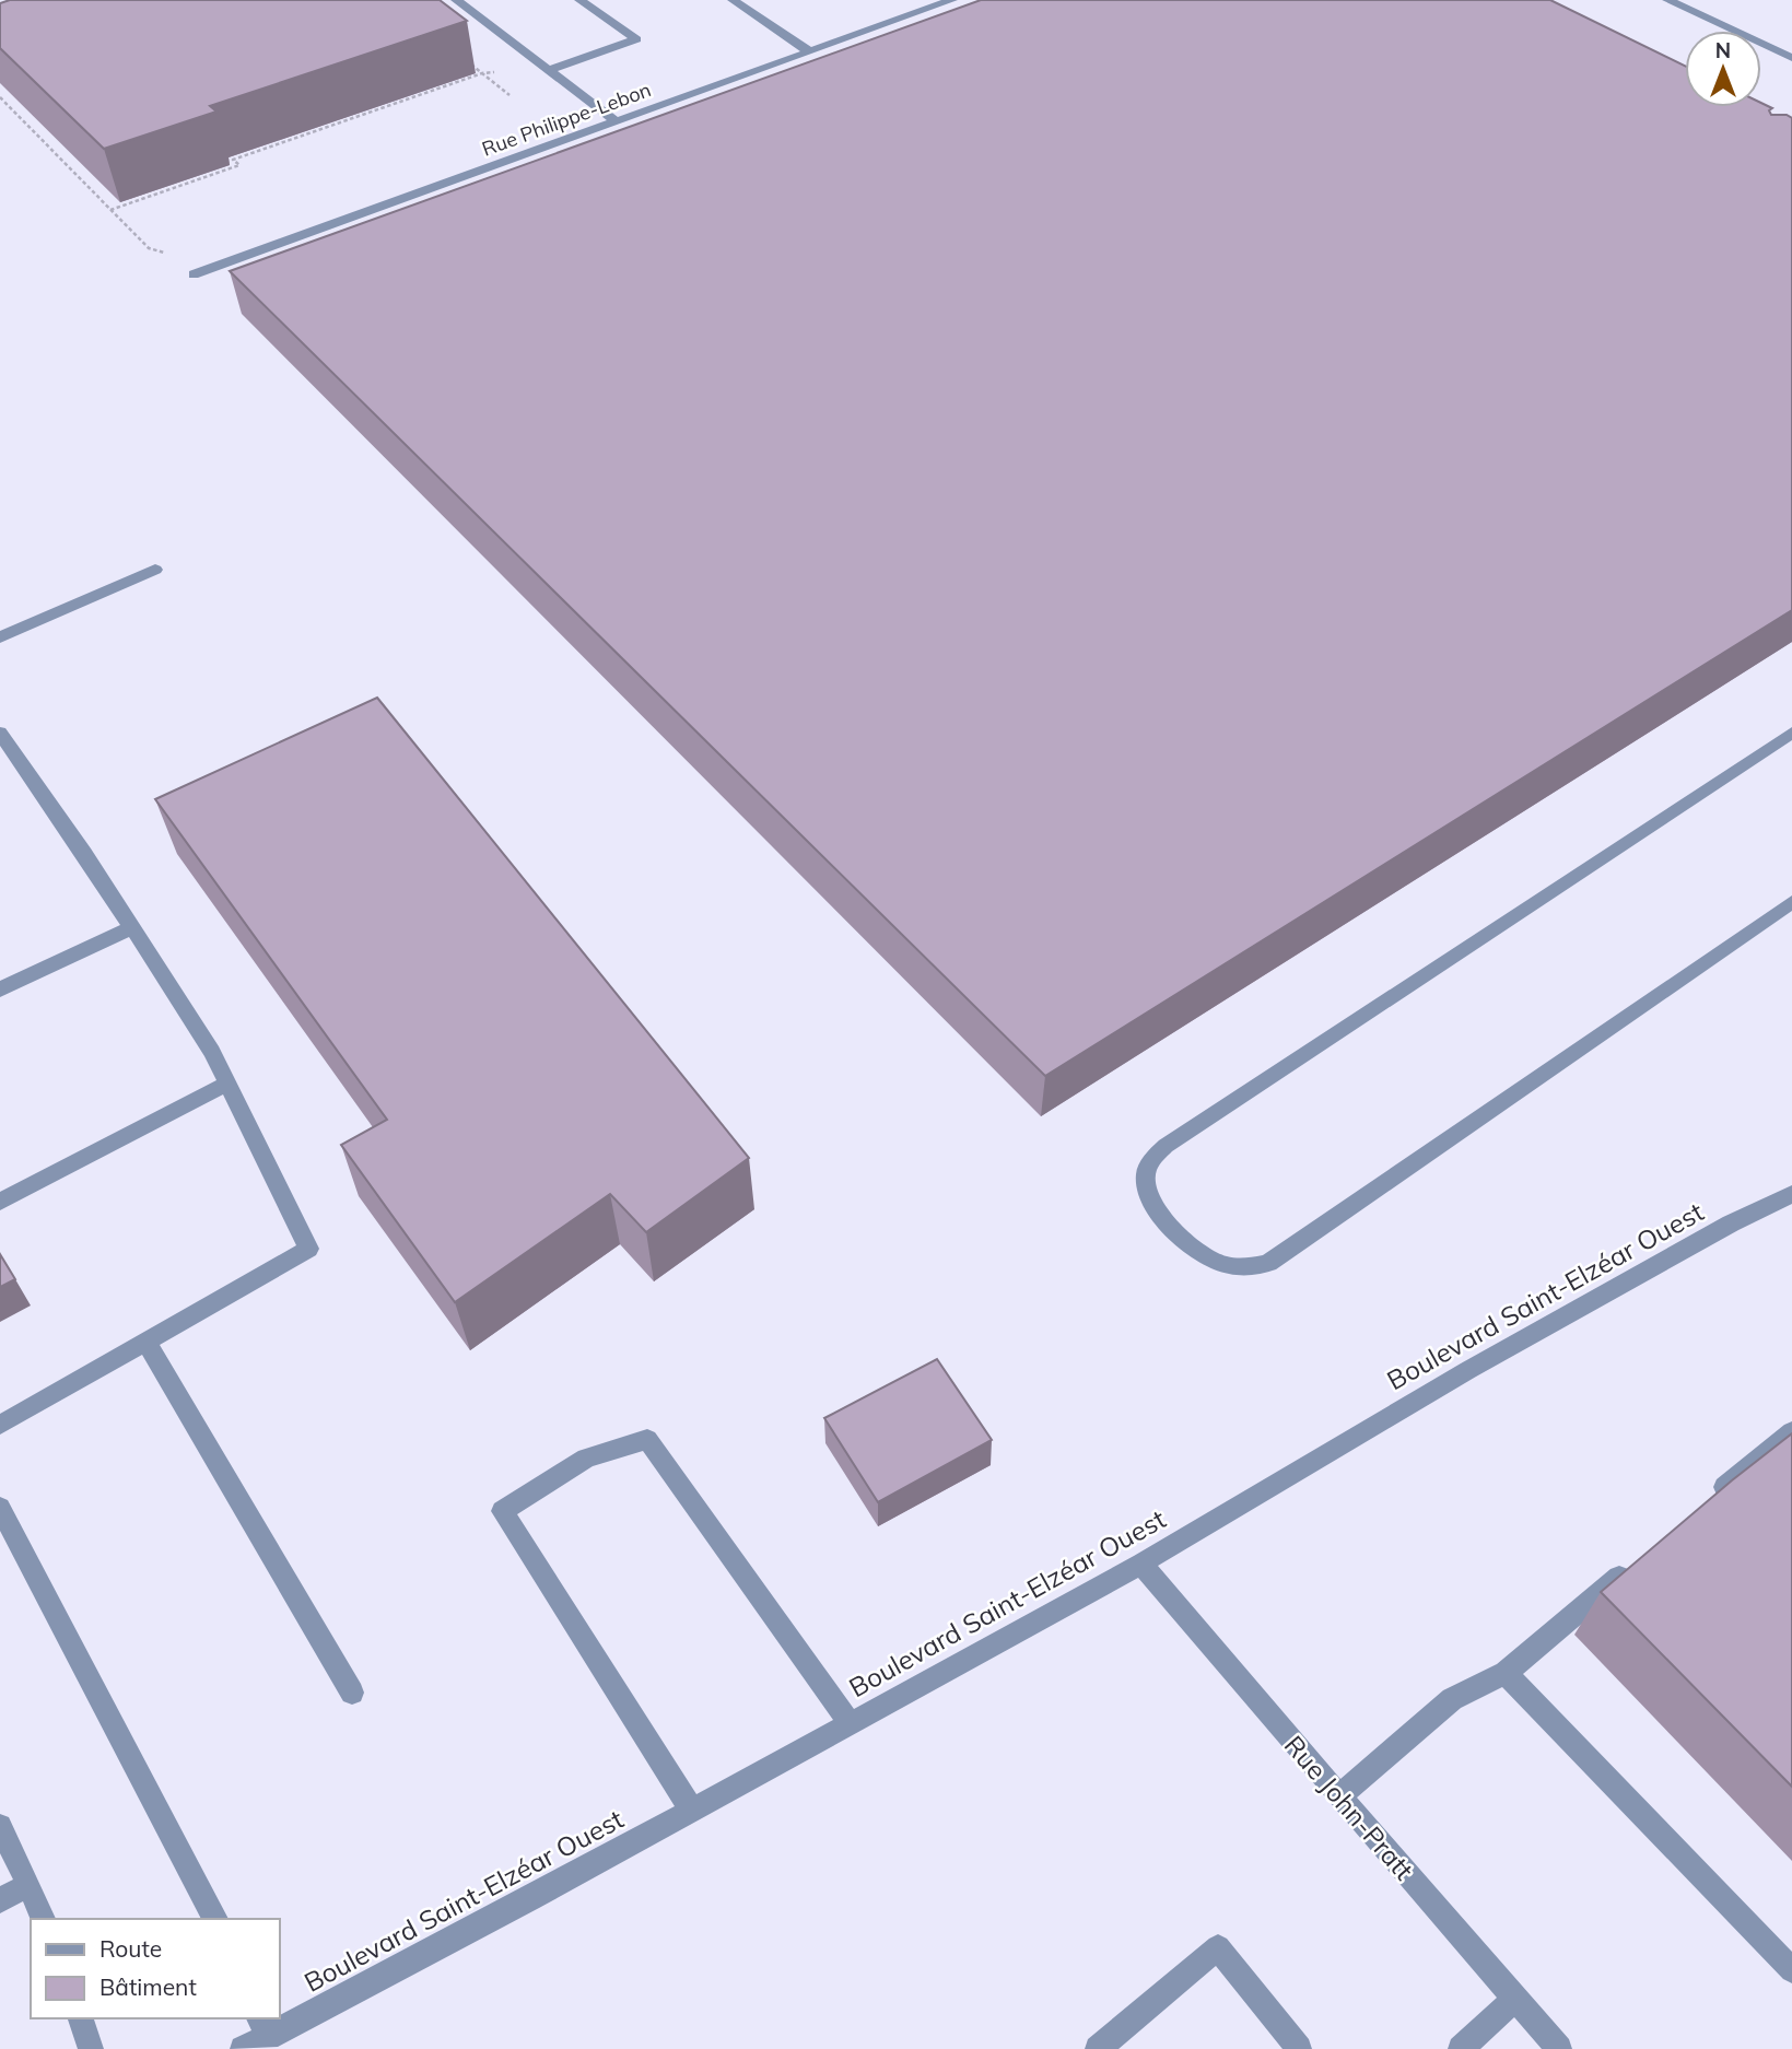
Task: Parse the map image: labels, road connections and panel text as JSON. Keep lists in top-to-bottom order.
{
  "streets": {
    "street": ["Rue Philippe-Lebon", "Boulevard Saint-Elzéar Ouest", "Rue John-Pratt"]
  },
  "crossings": [
    ["Boulevard Saint-Elzéar Ouest", "Rue John-Pratt"]
  ],
  "legend": ["Route", "Bâtiment"],
  "north": "top"
}
